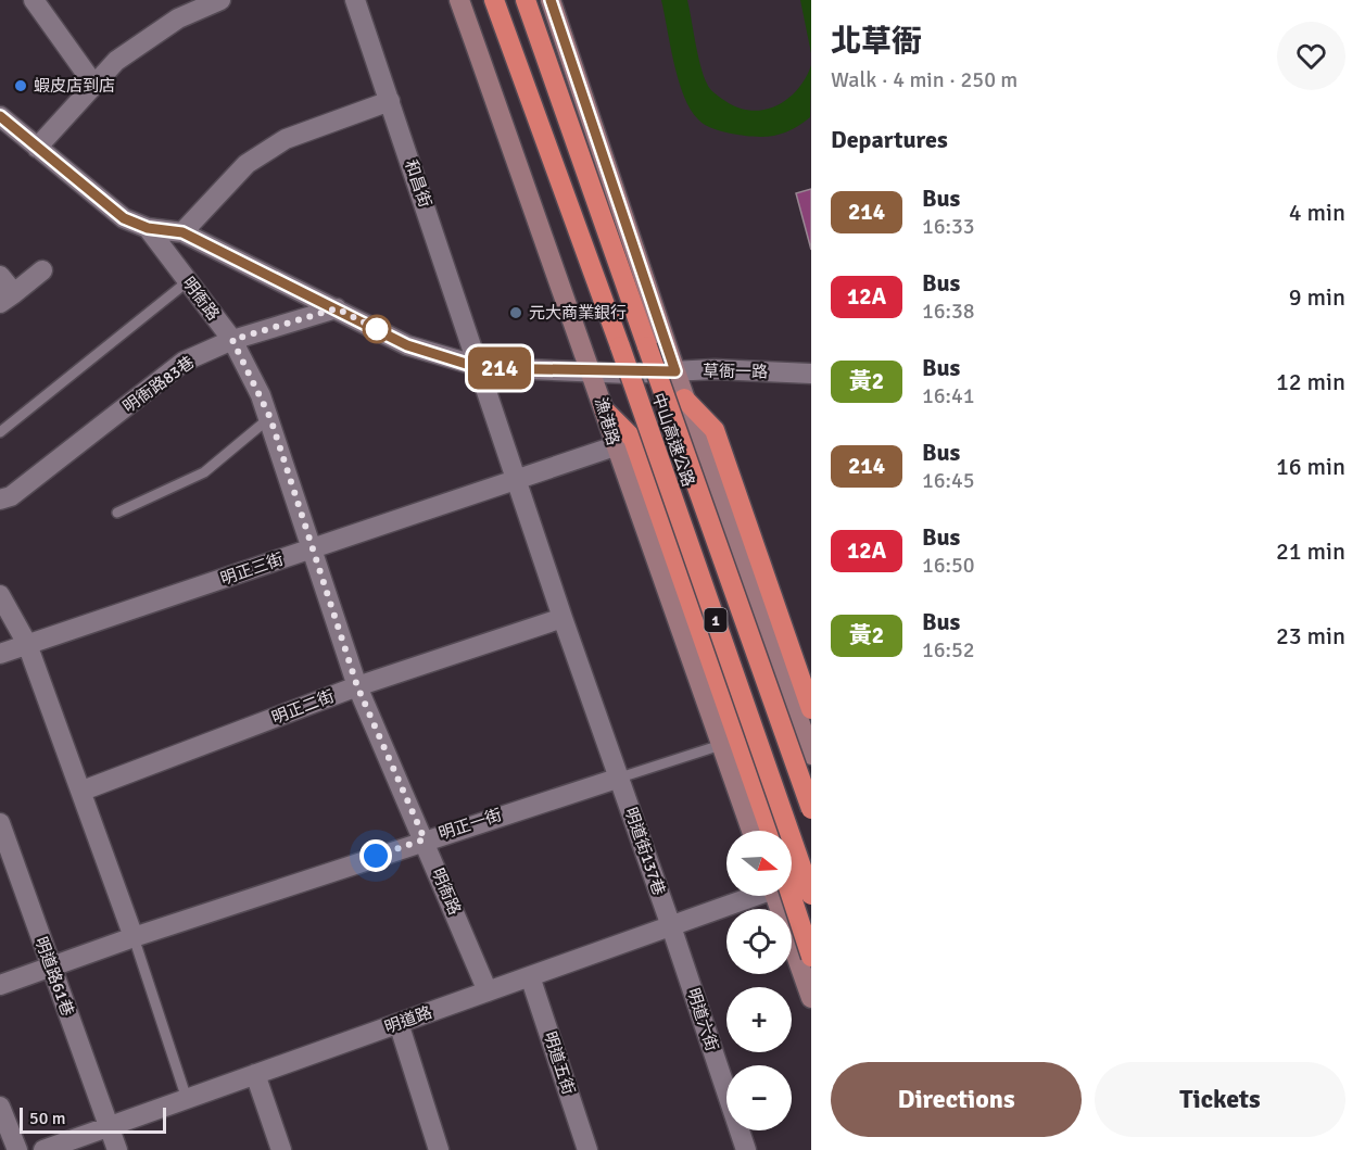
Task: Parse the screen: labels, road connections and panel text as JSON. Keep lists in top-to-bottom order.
{
  "streets": {
    "highway": ["中山高速公路", "1"],
    "street": [
      "和昌街",
      "明衙路",
      "草衙一路",
      "明衙路83巷",
      "漁港路",
      "明正三街",
      "明正二街",
      "明正一街",
      "明道街137巷",
      "明道路61巷",
      "明道路",
      "明道六街",
      "明道五街"
    ]
  },
  "crossings": [
    ["和昌街", "草衙一路"],
    ["明衙路", "草衙一路"],
    ["明衙路", "明衙路83巷"],
    ["明衙路", "明正三街"],
    ["明衙路", "明正二街"],
    ["明衙路", "明正一街"],
    ["明衙路", "明道路"],
    ["草衙一路", "明衙路83巷"],
    ["草衙一路", "漁港路"],
    ["漁港路", "明正三街"],
    ["明正一街", "明道街137巷"],
    ["明正一街", "明道路61巷"],
    ["明道街137巷", "明道路"],
    ["明道街137巷", "明道六街"],
    ["明道路61巷", "明道路"],
    ["明道路", "明道六街"],
    ["明道路", "明道五街"]
  ],
  "places": ["蝦皮店到店", "元大商業銀行"],
  "lines": ["bus line 214"],
  "scale_bar": "50 m",
  "north": "right",
  "page": {
    "on_map": "214",
    "heading": [
      ["北草衙", "Walk · 4 min · 250 m"],
      "Departures"
    ],
    "list": [
      {
        "mark": "214",
        "name": "Bus",
        "note": "16:33",
        "value": "4 min"
      },
      {
        "mark": "12A",
        "name": "Bus",
        "note": "16:38",
        "value": "9 min"
      },
      {
        "mark": "黃2",
        "name": "Bus",
        "note": "16:41",
        "value": "12 min"
      },
      {
        "mark": "214",
        "name": "Bus",
        "note": "16:45",
        "value": "16 min"
      },
      {
        "mark": "12A",
        "name": "Bus",
        "note": "16:50",
        "value": "21 min"
      },
      {
        "mark": "黃2",
        "name": "Bus",
        "note": "16:52",
        "value": "23 min"
      }
    ],
    "map_buttons": ["+", "−"],
    "buttons": ["Directions", "Tickets"],
    "scale": "50 m"
  }
}
